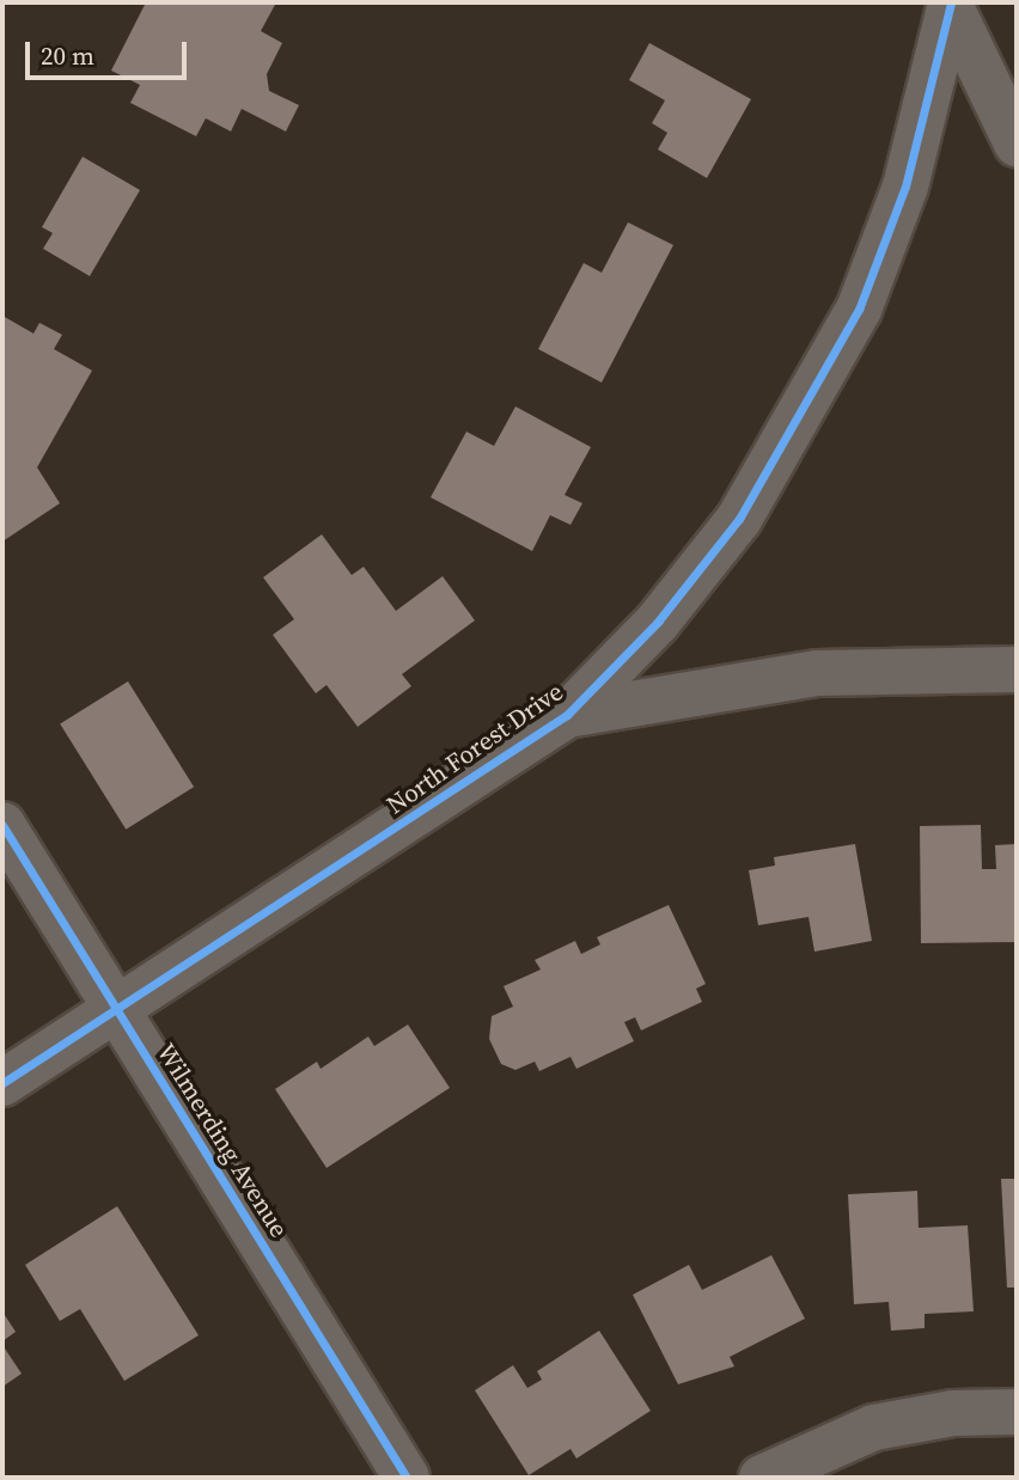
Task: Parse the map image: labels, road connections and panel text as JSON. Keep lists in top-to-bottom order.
{
  "streets": {
    "street": ["North Forest Drive", "Wilmerding Avenue"]
  },
  "crossings": [
    ["North Forest Drive", "Wilmerding Avenue"]
  ],
  "scale_bar": "20 m"
}
